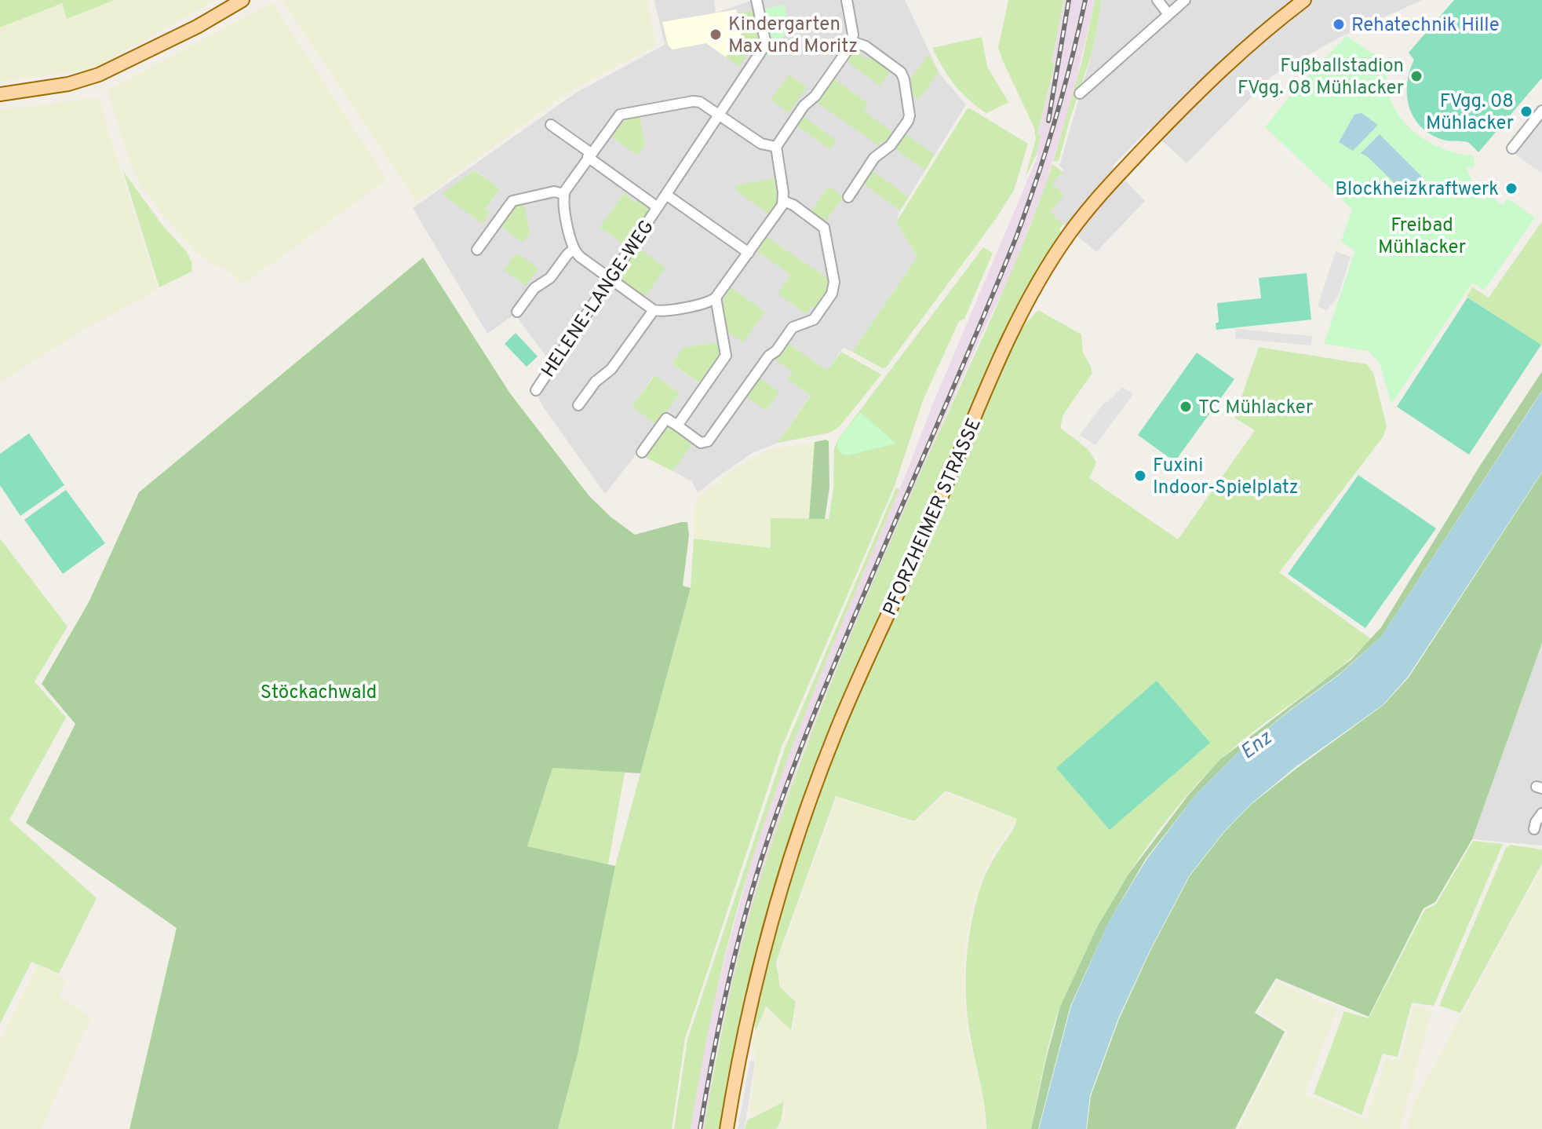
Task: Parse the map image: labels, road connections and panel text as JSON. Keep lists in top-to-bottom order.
{
  "streets": {
    "main road": ["PFORZHEIMER STRASSE"],
    "street": ["HELENE-LANGE-WEG"]
  },
  "water": ["Enz"],
  "parks": ["Freibad Mühlacker", "Stöckachwald"],
  "places": [
    "Rehatechnik Hille",
    "Kindergarten Max und Moritz",
    "Fußballstadion FVgg. 08 Mühlacker",
    "FVgg. 08 Mühlacker",
    "Blockheizkraftwerk",
    "TC Mühlacker",
    "Fuxini Indoor-Spielplatz"
  ]
}
